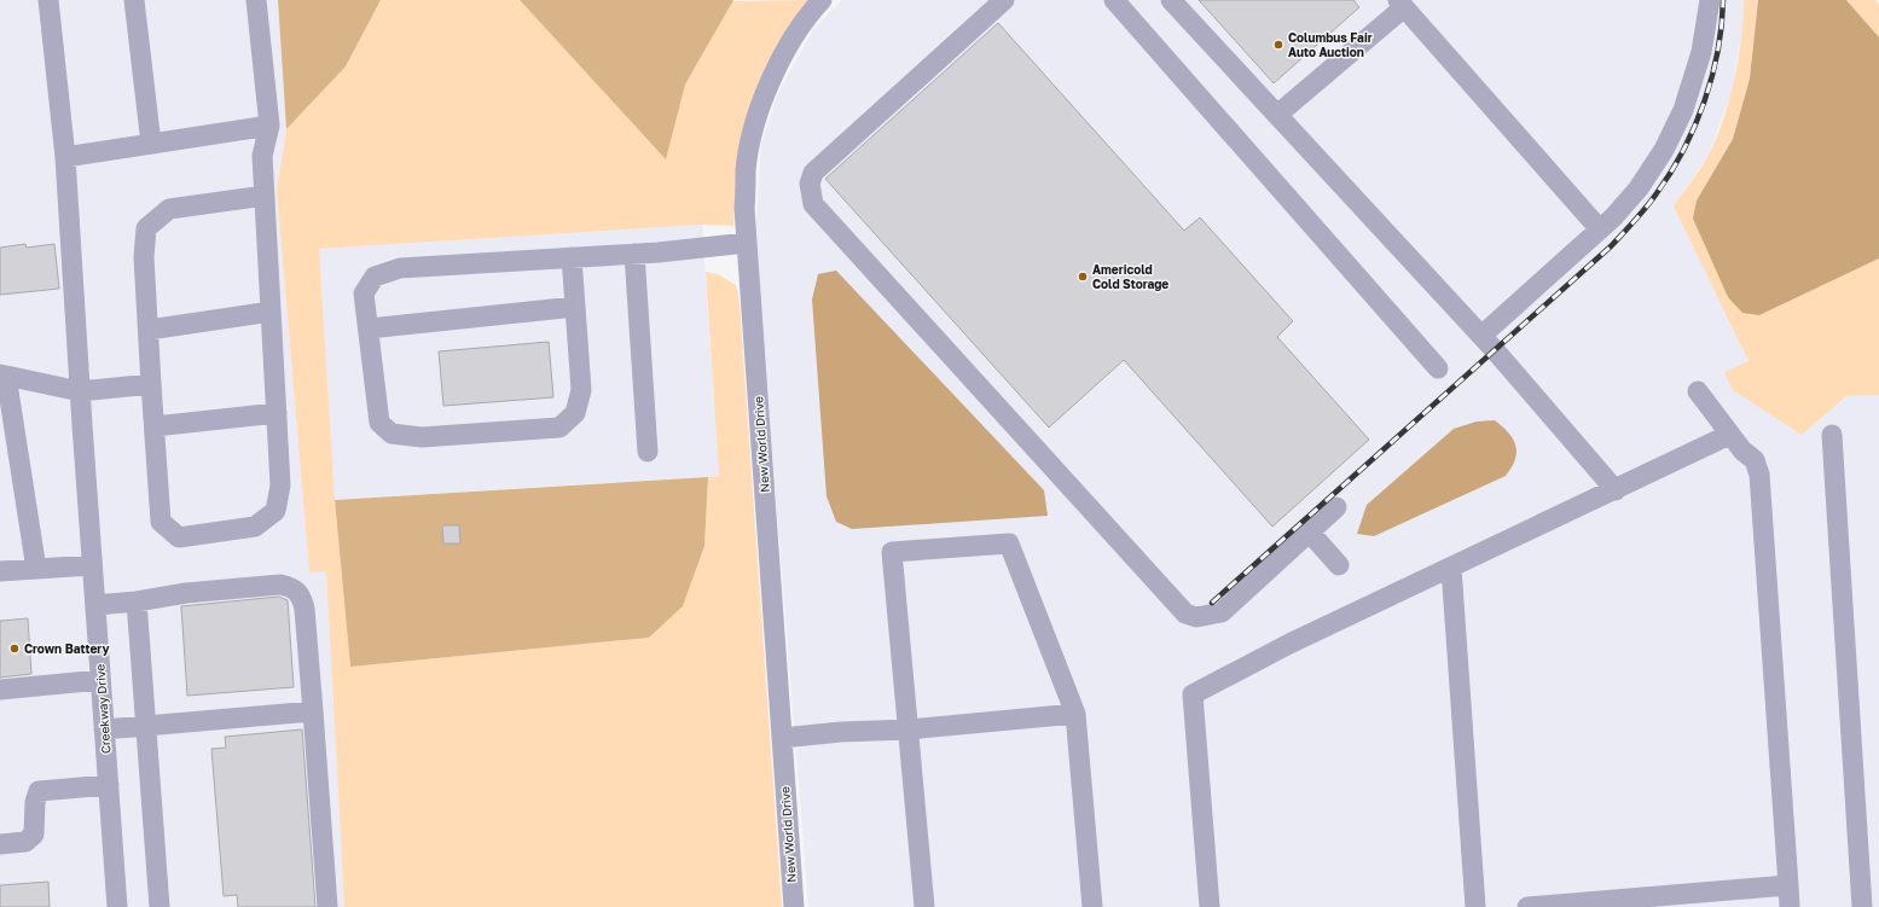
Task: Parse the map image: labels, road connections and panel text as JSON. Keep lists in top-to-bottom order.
{
  "streets": {
    "street": ["New World Drive", "Creekway Drive"]
  },
  "places": ["Columbus Fair Auto Auction", "Americold Cold Storage", "Crown Battery"]
}
